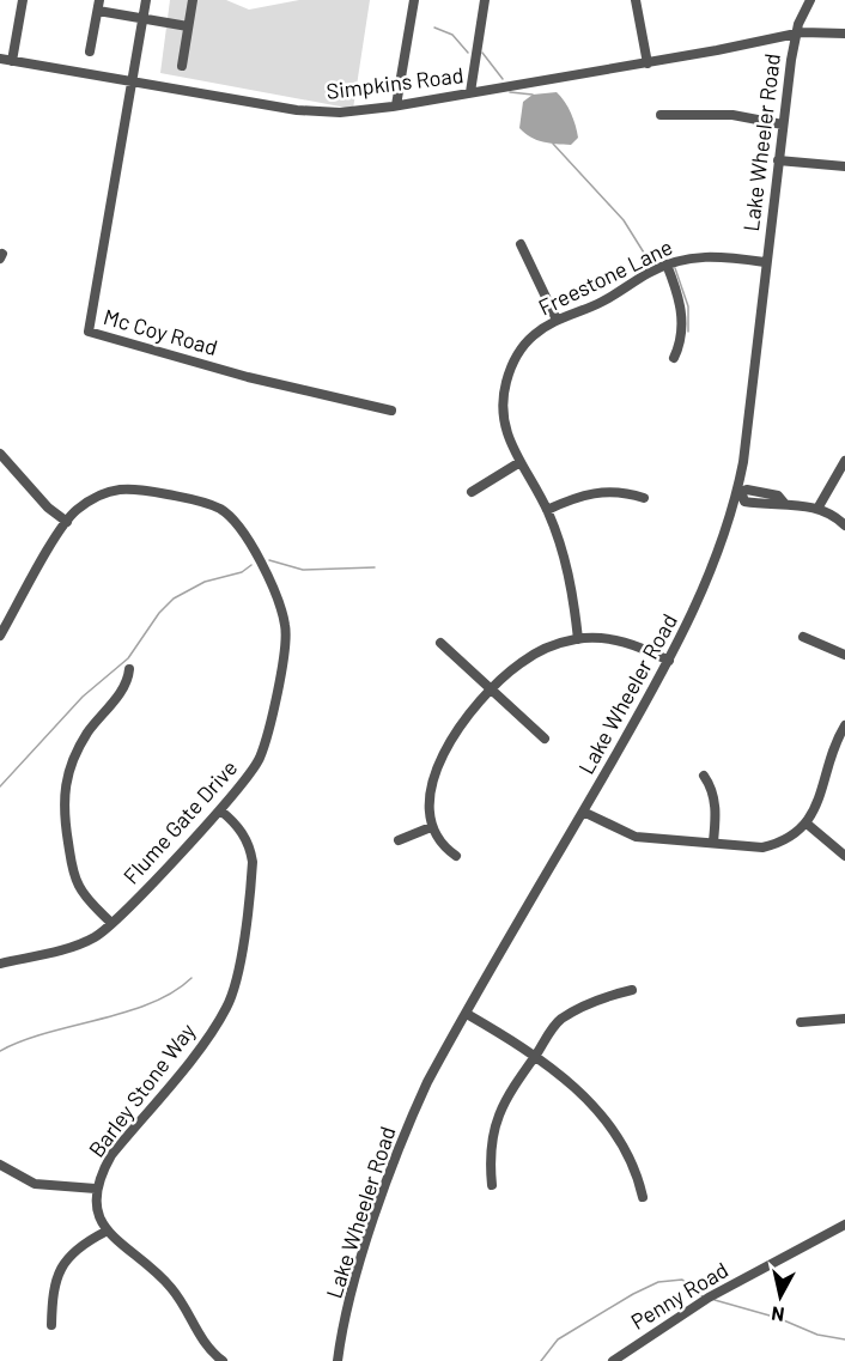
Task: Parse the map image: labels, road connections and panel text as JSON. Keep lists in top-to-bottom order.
{
  "streets": {
    "street": [
      "Simpkins Road",
      "Lake Wheeler Road",
      "Freestone Lane",
      "Mc Coy Road",
      "Flume Gate Drive",
      "Barley Stone Way",
      "Penny Road"
    ]
  },
  "crossings": [
    ["Simpkins Road", "Lake Wheeler Road"],
    ["Simpkins Road", "Mc Coy Road"],
    ["Lake Wheeler Road", "Freestone Lane"],
    ["Flume Gate Drive", "Barley Stone Way"]
  ],
  "north": "bottom"
}
